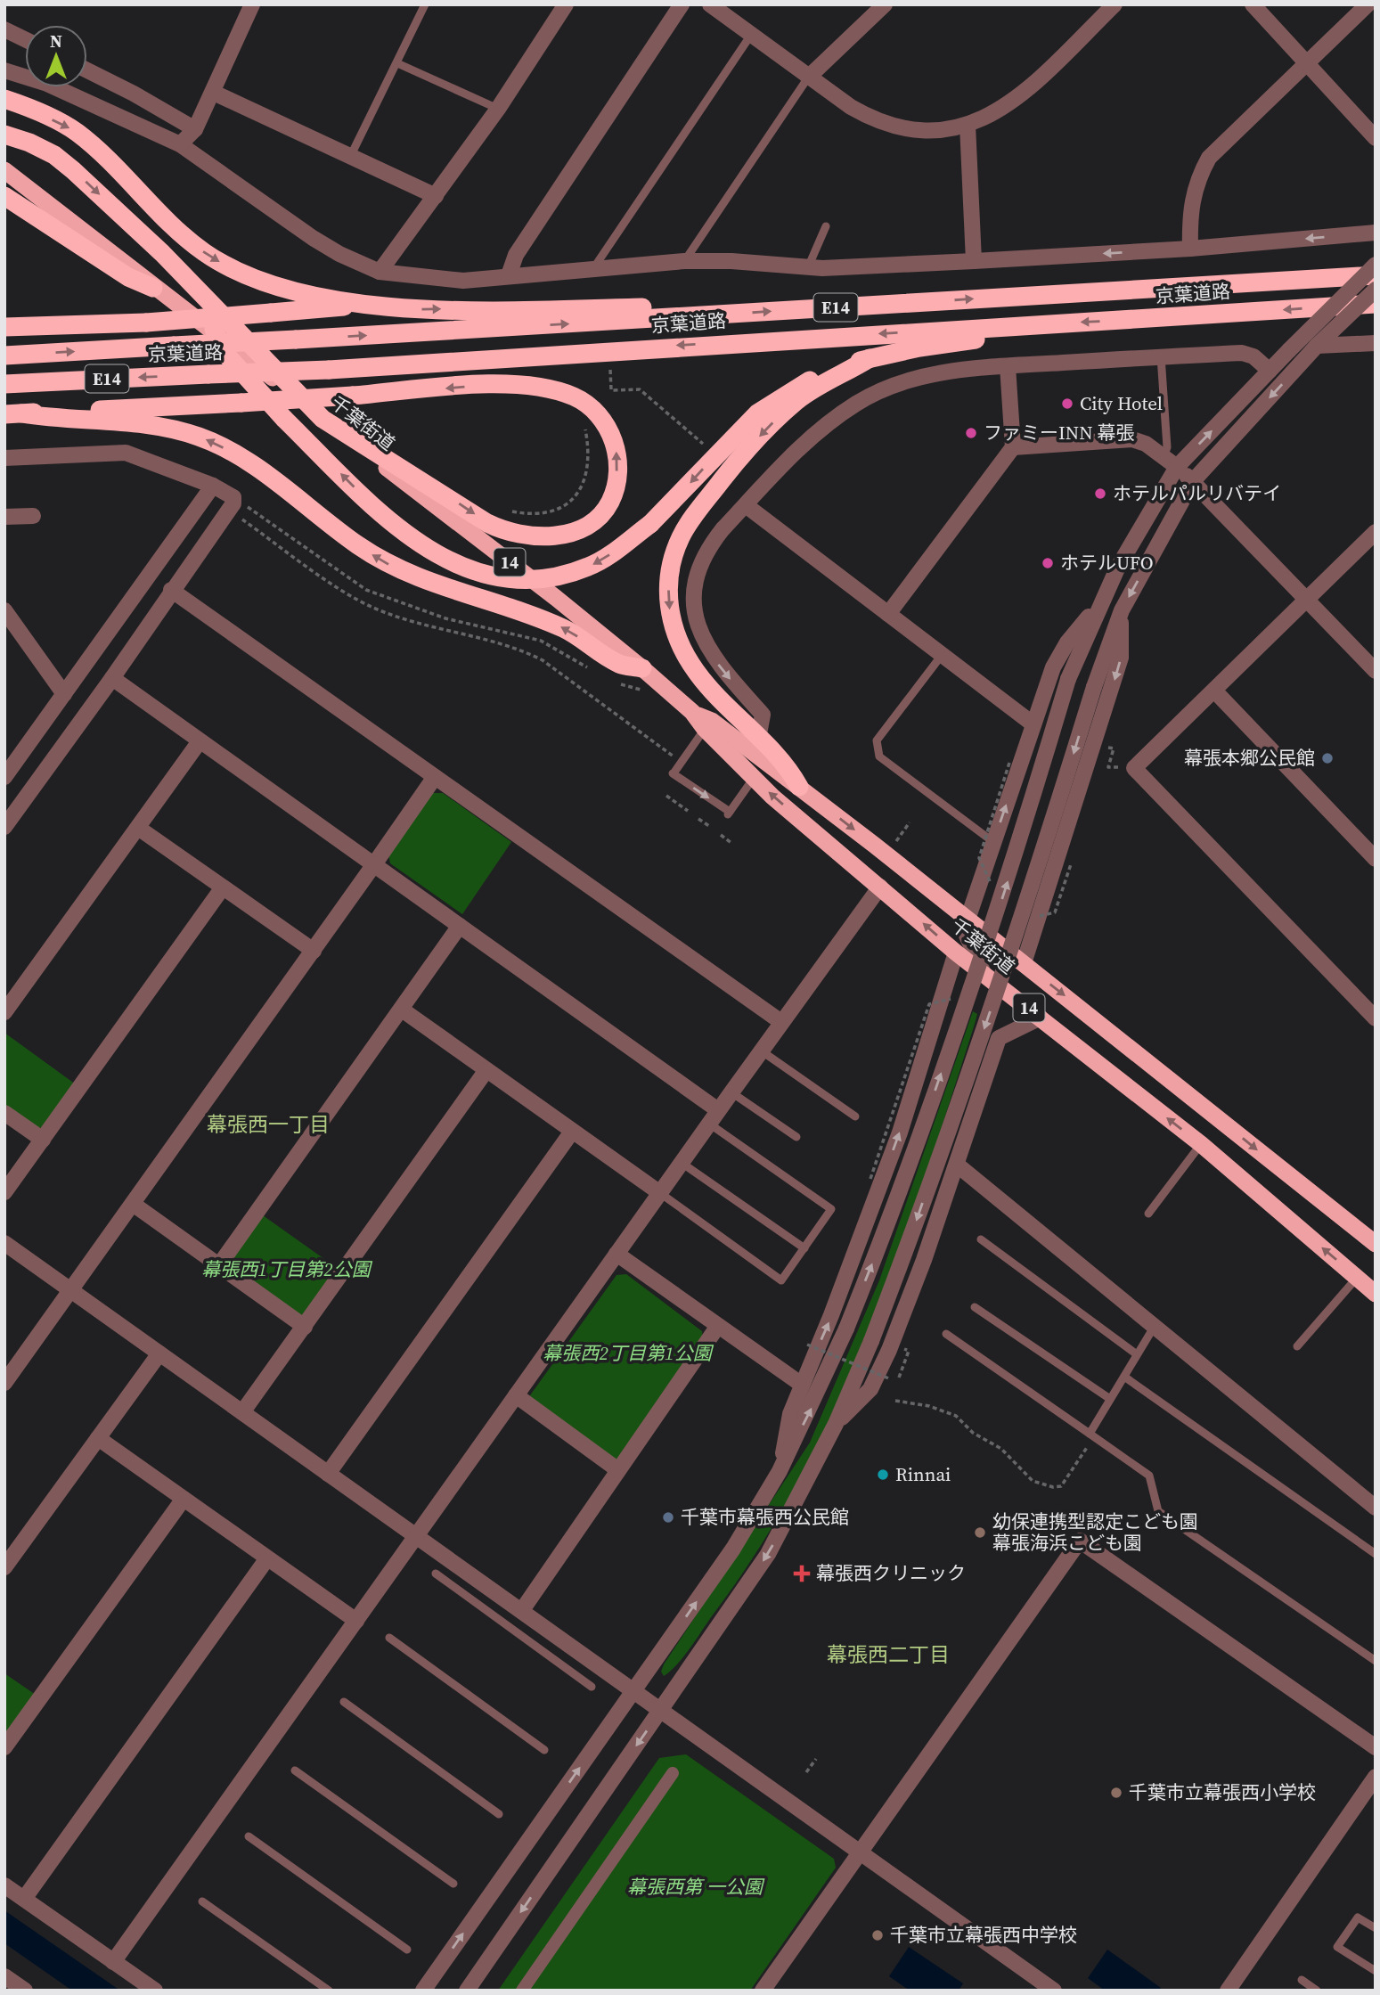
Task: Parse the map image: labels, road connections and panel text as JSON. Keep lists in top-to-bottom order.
{
  "streets": {
    "highway": [
      "京葉道路",
      "E14",
      "千葉街道",
      "14"
    ]
  },
  "districts": ["幕張西一丁目", "幕張西二丁目"],
  "parks": ["幕張西1丁目第2公園", "幕張西2丁目第1公園", "幕張西第 一公園"],
  "places": {
    "other": [
      "City Hotel",
      "ファミーINN 幕張",
      "ホテルパルリバテイ",
      "ホテルUFO",
      "幕張本郷公民館",
      "Rinnai",
      "千葉市幕張西公民館",
      "幼保連携型認定こども園 幕張海浜こども園",
      "千葉市立幕張西小学校",
      "千葉市立幕張西中学校"
    ],
    "health": ["幕張西クリニック"]
  },
  "north": "top"
}
